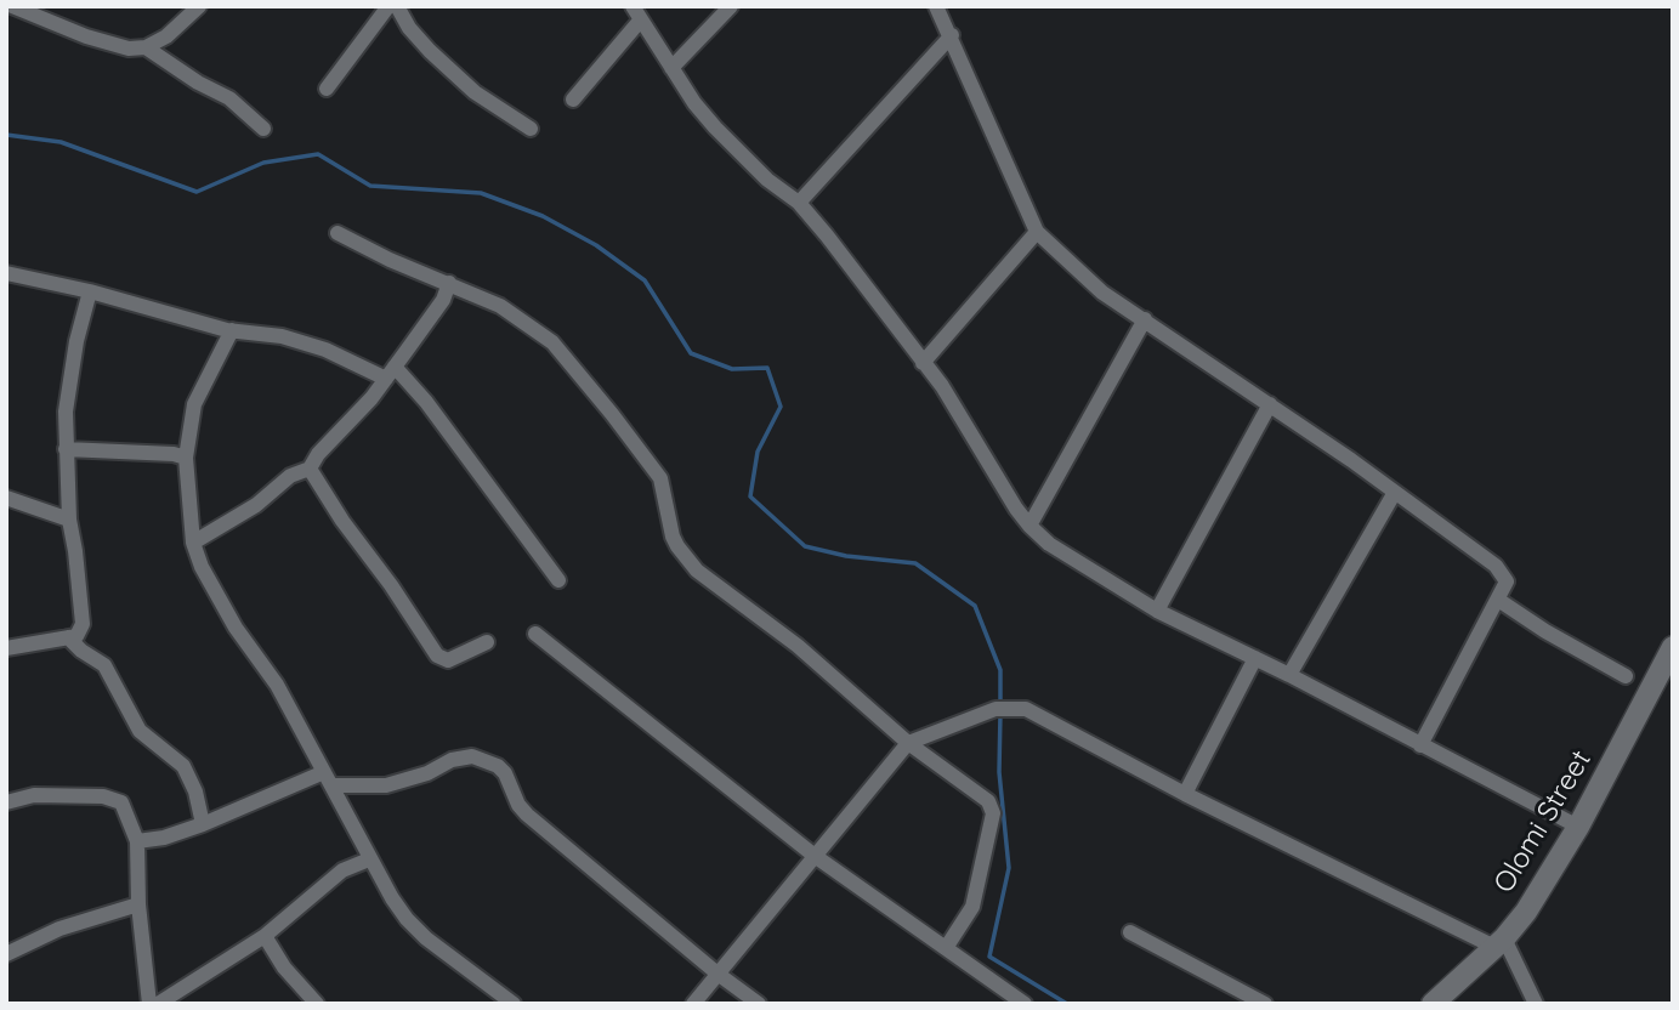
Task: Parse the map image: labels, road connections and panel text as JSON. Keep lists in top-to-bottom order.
{
  "streets": {
    "main road": ["Olomi Street"]
  }
}
